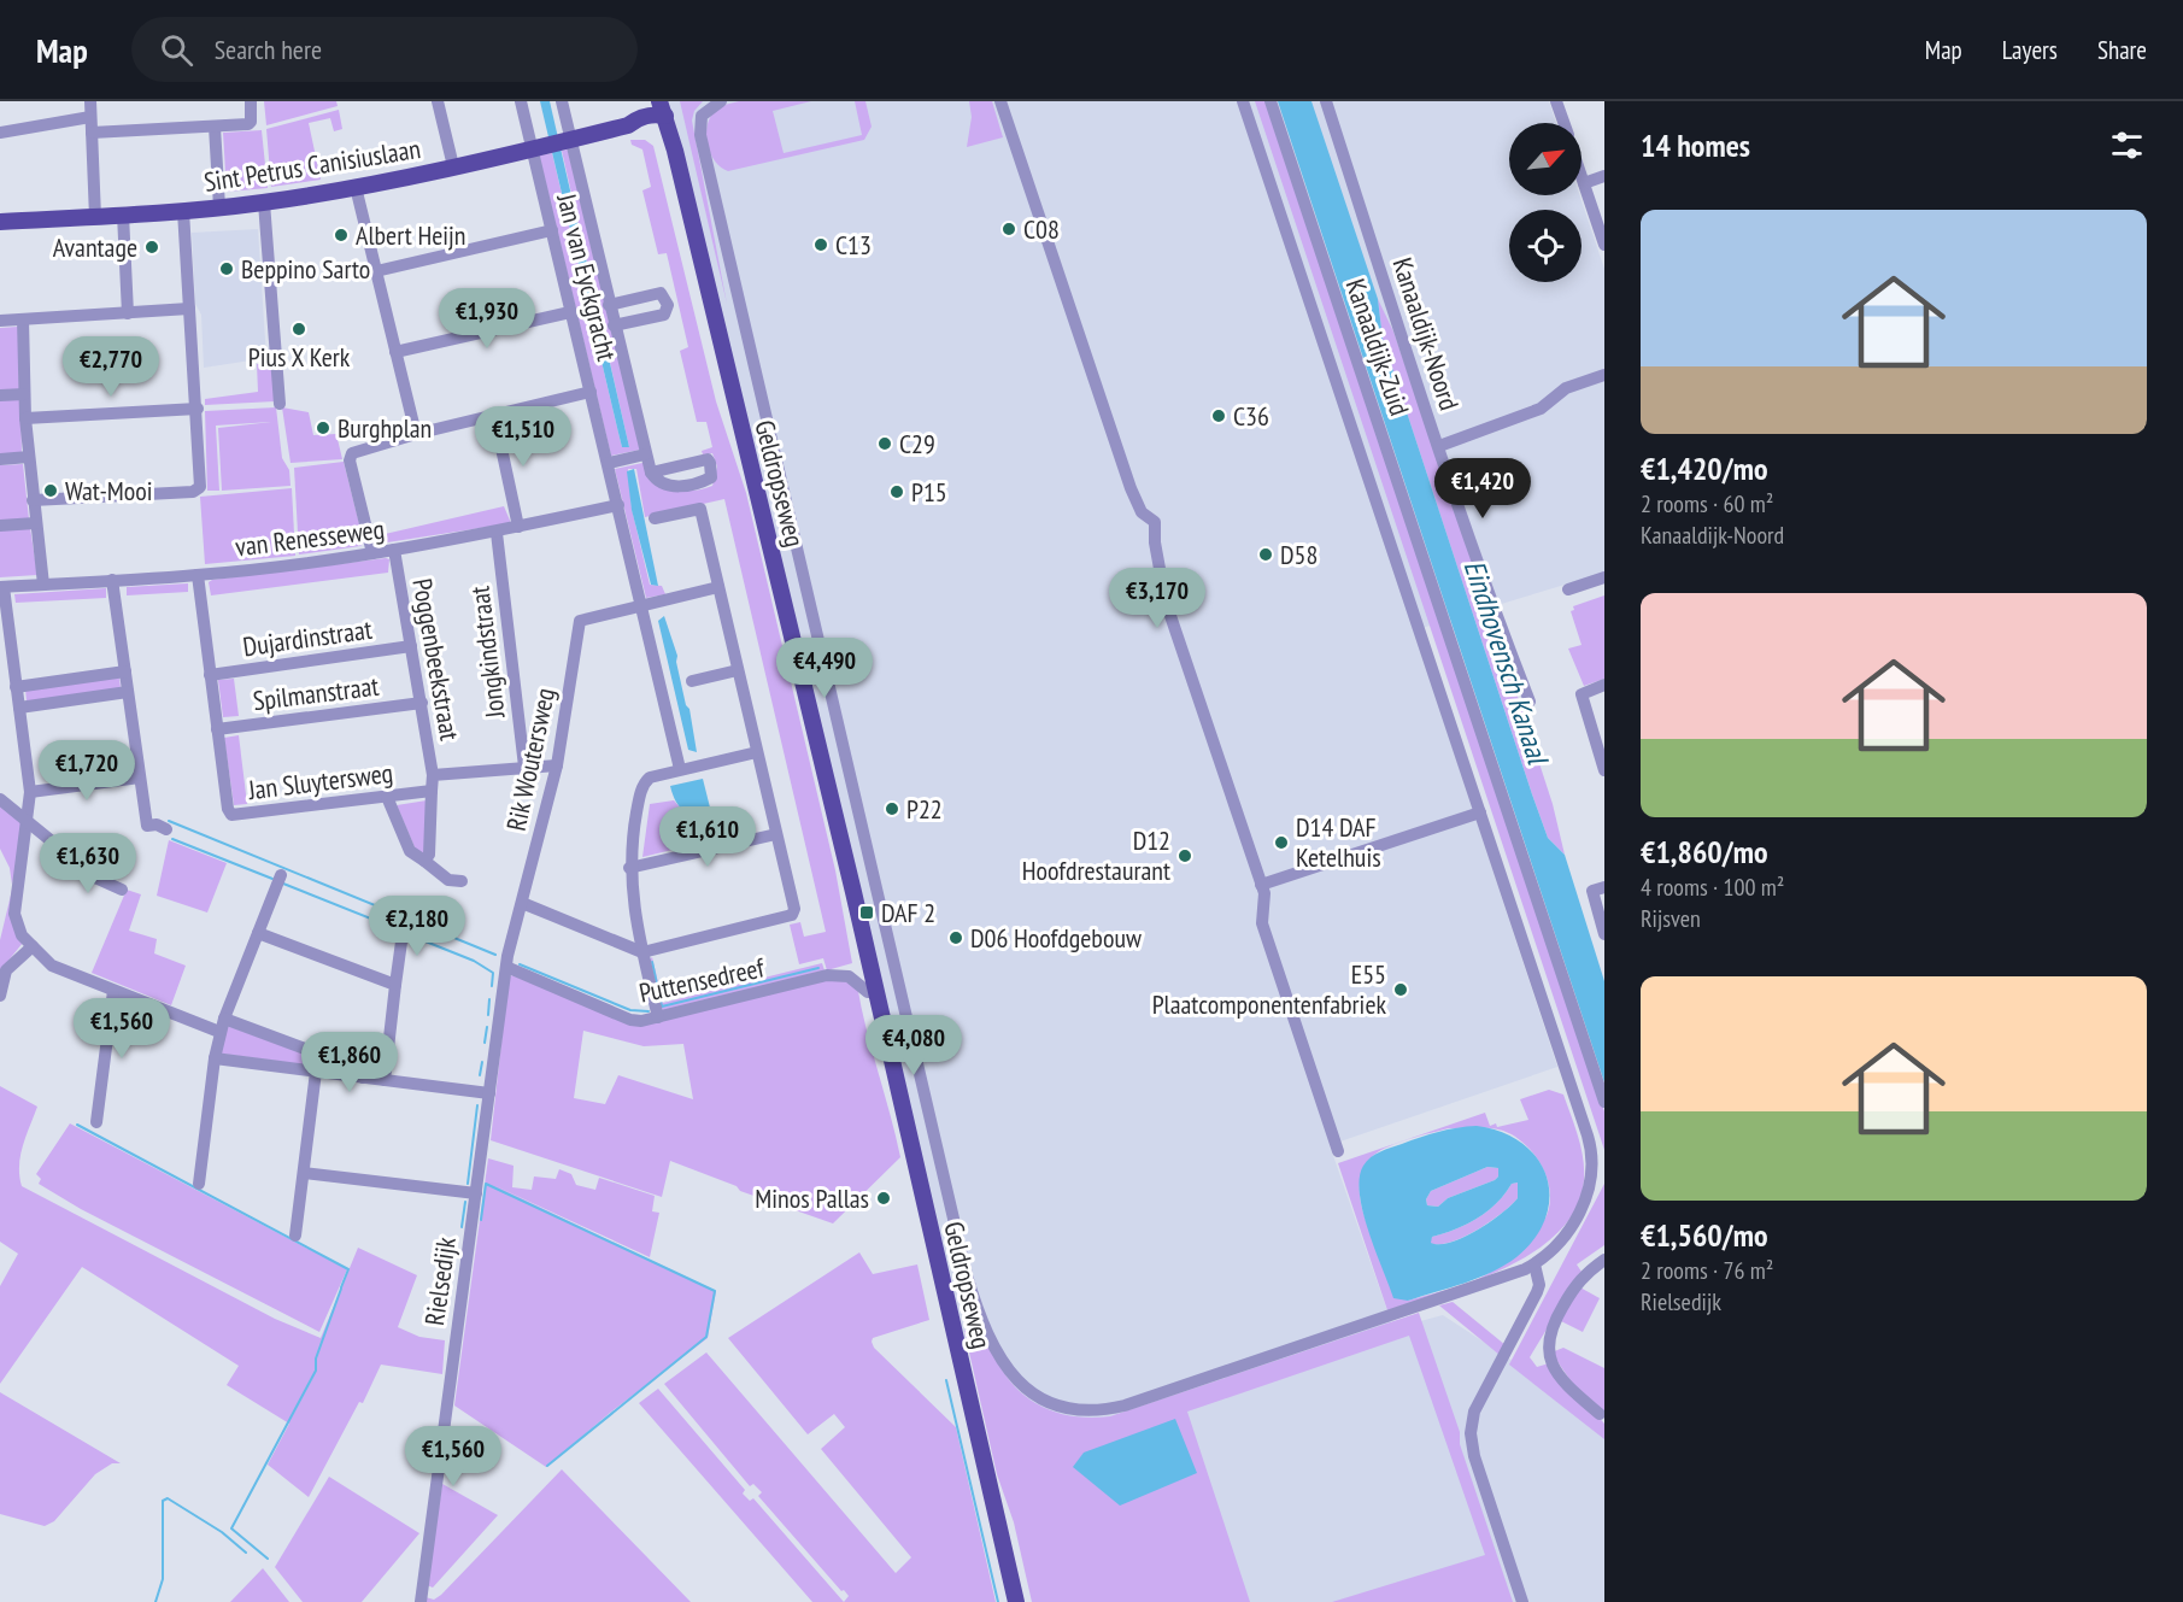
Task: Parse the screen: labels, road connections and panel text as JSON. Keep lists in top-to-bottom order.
{
  "streets": {
    "main road": ["Sint Petrus Canisiuslaan", "Geldropseweg"],
    "street": [
      "Jan van Eyckgracht",
      "Kanaaldijk-Noord",
      "Kanaaldijk-Zuid",
      "van Renesseweg",
      "Dujardinstraat",
      "Jongkindstraat",
      "Poggenbeekstraat",
      "Spilmanstraat",
      "Rik Woutersweg",
      "Jan Sluytersweg",
      "Puttensedreef",
      "Rielsedijk"
    ]
  },
  "crossings": [
    ["Sint Petrus Canisiuslaan", "Jan van Eyckgracht"],
    ["Sint Petrus Canisiuslaan", "Geldropseweg"],
    ["Jan van Eyckgracht", "van Renesseweg"],
    ["Jan van Eyckgracht", "Rik Woutersweg"],
    ["Geldropseweg", "Puttensedreef"],
    ["van Renesseweg", "Jongkindstraat"],
    ["van Renesseweg", "Poggenbeekstraat"],
    ["van Renesseweg", "Jan Sluytersweg"],
    ["Dujardinstraat", "Poggenbeekstraat"],
    ["Dujardinstraat", "Jan Sluytersweg"],
    ["Jongkindstraat", "Jan Sluytersweg"],
    ["Poggenbeekstraat", "Spilmanstraat"],
    ["Poggenbeekstraat", "Jan Sluytersweg"],
    ["Spilmanstraat", "Jan Sluytersweg"],
    ["Rik Woutersweg", "Jan Sluytersweg"],
    ["Rik Woutersweg", "Puttensedreef"],
    ["Rik Woutersweg", "Rielsedijk"],
    ["Puttensedreef", "Rielsedijk"]
  ],
  "water": ["Eindhovensch Kanaal"],
  "places": {
    "other": [
      "C08",
      "Albert Heijn",
      "C13",
      "Avantage",
      "Beppino Sarto",
      "Pius X Kerk",
      "C36",
      "Burghplan",
      "C29",
      "Wat-Mooi",
      "P15",
      "D58",
      "P22",
      "D14 DAF Ketelhuis",
      "D12 Hoofdrestaurant",
      "D06 Hoofdgebouw",
      "E55 Plaatcomponentenfabriek",
      "Minos Pallas"
    ],
    "transit": ["DAF 2"]
  },
  "north": "top right",
  "page": {
    "header": "Map",
    "search": "Search here",
    "nav": ["Map", "Layers", "Share"],
    "heading": "14 homes",
    "list": [
      {
        "name": "€1,420/mo",
        "note": "2 rooms · 60 m² · Kanaaldijk-Noord"
      },
      {
        "name": "€1,860/mo",
        "note": "4 rooms · 100 m² · Rijsven"
      },
      {
        "name": "€1,560/mo",
        "note": "2 rooms · 76 m² · Rielsedijk"
      }
    ],
    "price": [
      "€1,930",
      "€2,770",
      "€1,510",
      "€1,420",
      "€3,170",
      "€4,490",
      "€1,720",
      "€1,610",
      "€1,630",
      "€2,180",
      "€1,560",
      "€4,080",
      "€1,860",
      "€1,560"
    ]
  }
}
